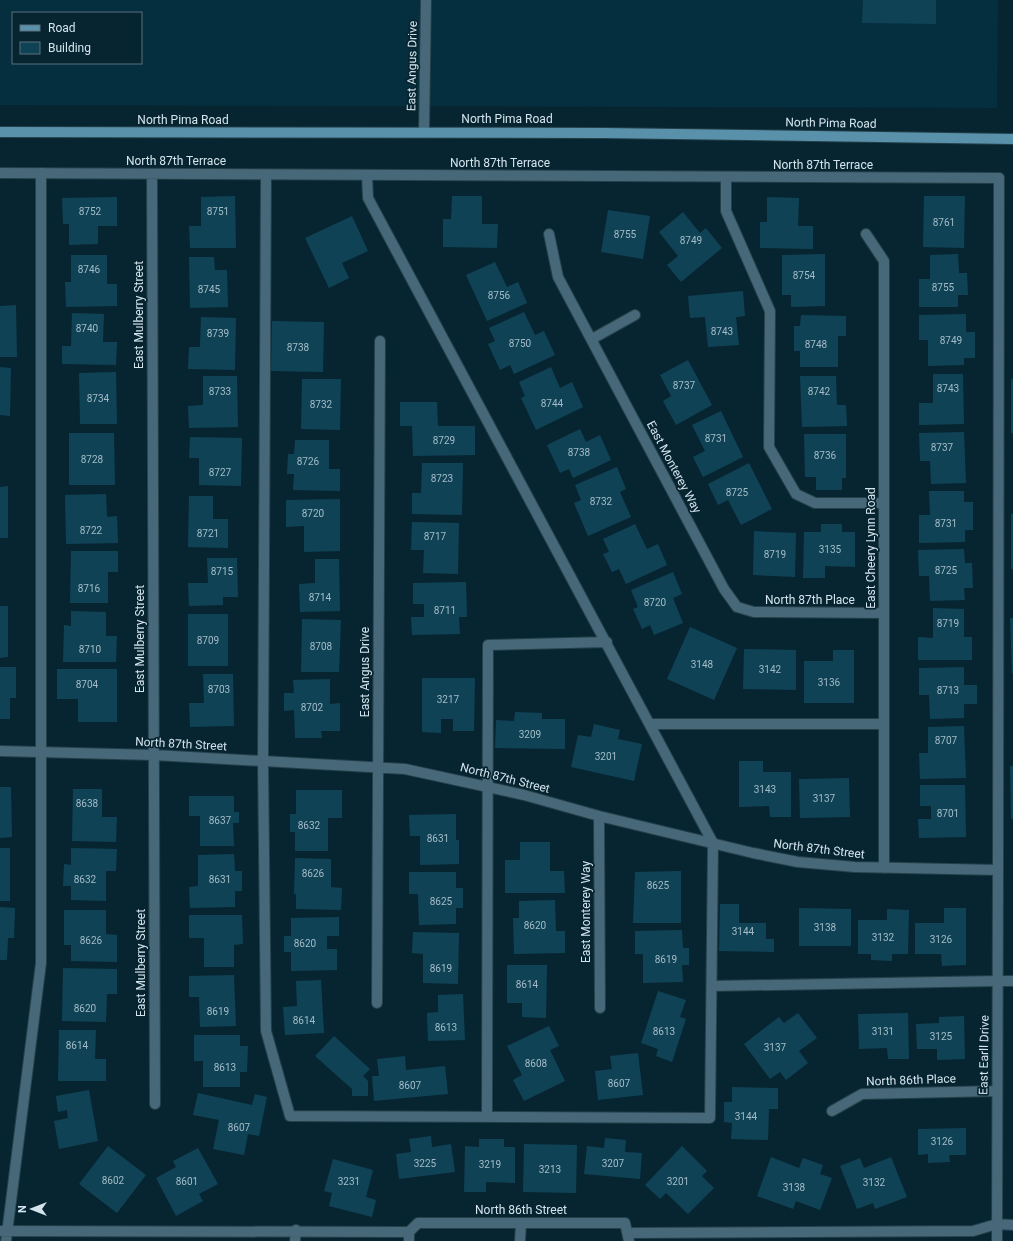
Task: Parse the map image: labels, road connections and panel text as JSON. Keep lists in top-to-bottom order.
{
  "streets": {
    "main road": ["North Pima Road"],
    "street": [
      "East Angus Drive",
      "North 87th Terrace",
      "East Mulberry Street",
      "East Monterey Way",
      "East Cheery Lynn Road",
      "North 87th Place",
      "North 87th Street",
      "East Earll Drive",
      "North 86th Place",
      "North 86th Street"
    ]
  },
  "crossings": [
    ["East Angus Drive", "North Pima Road"],
    ["East Angus Drive", "North 87th Street"],
    ["North 87th Terrace", "East Mulberry Street"],
    ["North 87th Terrace", "East Earll Drive"],
    ["East Mulberry Street", "North 87th Street"],
    ["East Monterey Way", "North 87th Place"],
    ["East Monterey Way", "North 87th Street"],
    ["East Cheery Lynn Road", "North 87th Place"],
    ["East Cheery Lynn Road", "North 87th Street"],
    ["North 87th Street", "East Earll Drive"],
    ["East Earll Drive", "North 86th Place"],
    ["East Earll Drive", "North 86th Street"]
  ],
  "house_numbers": [
    "8752",
    "8751",
    "8761",
    "8755",
    "8749",
    "8746",
    "8754",
    "8755",
    "8745",
    "8756",
    "8740",
    "8743",
    "8739",
    "8749",
    "8750",
    "8748",
    "8738",
    "8737",
    "8743",
    "8733",
    "8742",
    "8734",
    "8744",
    "8732",
    "8731",
    "8729",
    "8737",
    "8738",
    "8736",
    "8728",
    "8726",
    "8727",
    "8723",
    "8725",
    "8732",
    "8720",
    "8731",
    "8722",
    "8721",
    "8717",
    "3135",
    "8719",
    "8725",
    "8715",
    "8716",
    "8714",
    "8720",
    "8711",
    "8719",
    "8709",
    "8708",
    "8710",
    "3148",
    "3142",
    "3136",
    "8704",
    "8703",
    "8713",
    "3217",
    "8702",
    "3209",
    "8707",
    "3201",
    "3143",
    "3137",
    "8638",
    "8701",
    "8637",
    "8632",
    "8631",
    "8626",
    "8632",
    "8631",
    "8625",
    "8625",
    "8620",
    "3138",
    "3144",
    "3132",
    "3126",
    "8626",
    "8620",
    "8619",
    "8619",
    "8614",
    "8620",
    "8619",
    "8614",
    "8613",
    "8613",
    "3131",
    "3125",
    "8614",
    "3137",
    "8608",
    "8613",
    "8607",
    "8607",
    "3144",
    "8607",
    "3126",
    "3225",
    "3207",
    "3219",
    "3213",
    "8602",
    "8601",
    "3231",
    "3201",
    "3132",
    "3138"
  ],
  "legend": ["Road", "Building"],
  "north": "left"
}
